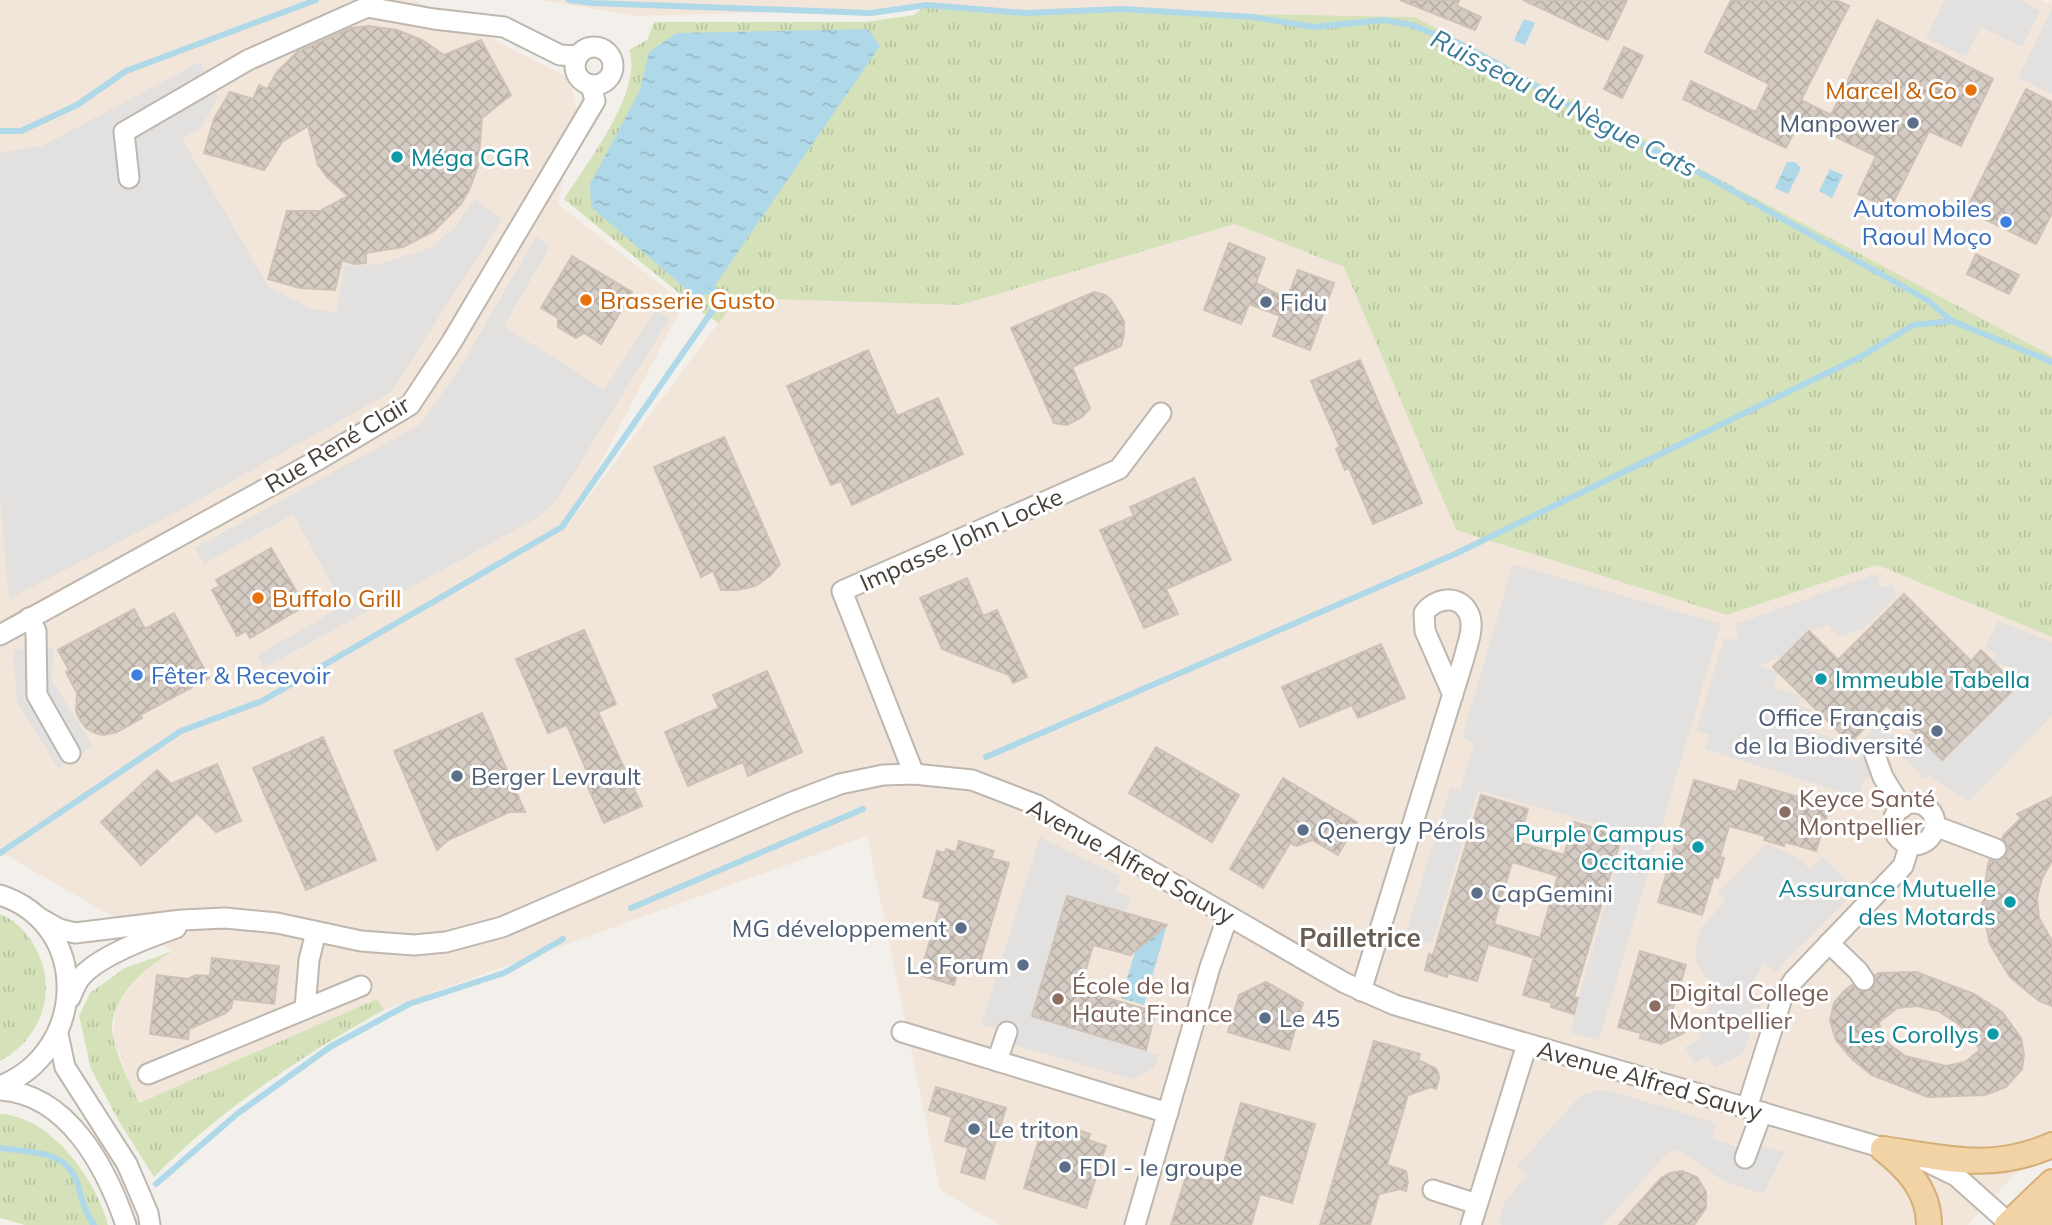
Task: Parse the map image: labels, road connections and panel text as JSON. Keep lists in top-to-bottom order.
{
  "streets": {
    "street": ["Rue René Clair", "Impasse John Locke", "Avenue Alfred Sauvy"]
  },
  "crossings": [
    ["Impasse John Locke", "Avenue Alfred Sauvy"]
  ],
  "districts": ["Pailletrice"],
  "water": ["Ruisseau du Nègue Cats"],
  "places": [
    "Marcel & Co",
    "Manpower",
    "Méga CGR",
    "Automobiles Raoul Moço",
    "Brasserie Gusto",
    "Fidu",
    "Buffalo Grill",
    "Fêter & Recevoir",
    "Immeuble Tabella",
    "Office Français de la Biodiversité",
    "Berger Levrault",
    "Keyce Santé Montpellier",
    "Qenergy Pérols",
    "Purple Campus Occitanie",
    "CapGemini",
    "Assurance Mutuelle des Motards",
    "MG développement",
    "Le Forum",
    "École de la Haute Finance",
    "Digital College Montpellier",
    "Le 45",
    "Les Corollys",
    "Le triton",
    "FDI - le groupe"
  ]
}
